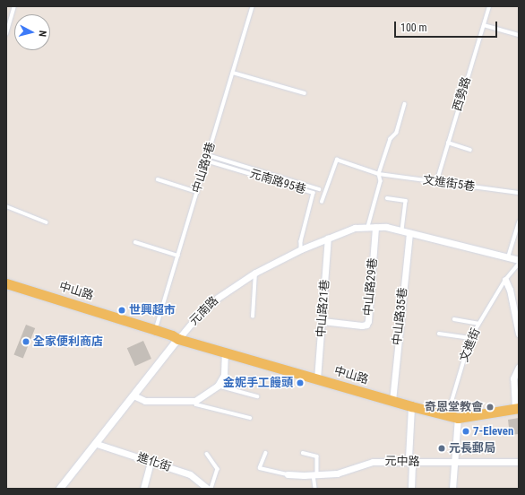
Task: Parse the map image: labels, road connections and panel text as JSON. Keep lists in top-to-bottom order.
{
  "streets": {
    "main road": ["中山路"],
    "street": [
      "中山路29巷",
      "中山路21巷",
      "元南路",
      "中山路35巷",
      "元中路",
      "進化街"
    ],
    "lane": [
      "西勢路",
      "中山路9巷",
      "元南路95巷",
      "文進街5巷",
      "文進街"
    ]
  },
  "crossings": [
    ["西勢路", "文進街5巷"],
    ["中山路9巷", "元南路95巷"],
    ["中山路9巷", "中山路"],
    ["元南路95巷", "元南路"],
    ["中山路29巷", "中山路21巷"],
    ["中山路29巷", "元南路"],
    ["中山路", "中山路21巷"],
    ["中山路", "元南路"],
    ["中山路", "中山路35巷"],
    ["中山路", "文進街"],
    ["中山路21巷", "元南路"],
    ["元南路", "中山路35巷"],
    ["元南路", "進化街"]
  ],
  "places": [
    "世興超市",
    "全家便利商店",
    "金妮手工饅頭",
    "奇恩堂教會",
    "7-Eleven",
    "元長郵局"
  ],
  "scale_bar": "100 m",
  "north": "right"
}
